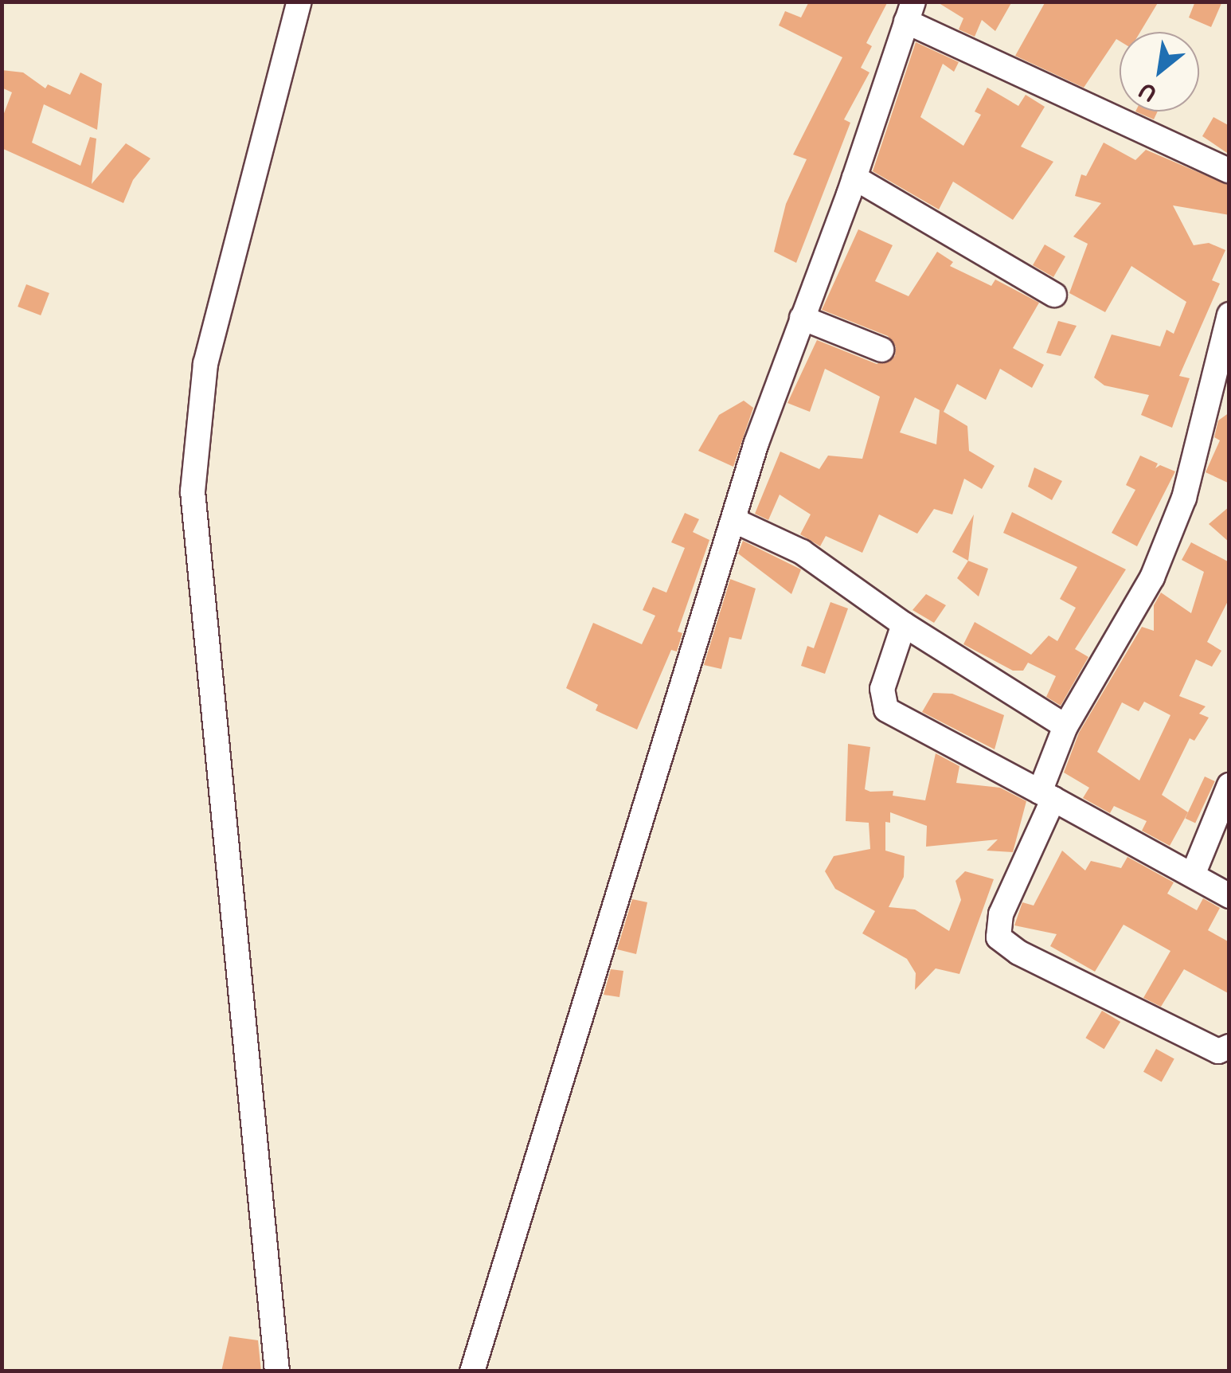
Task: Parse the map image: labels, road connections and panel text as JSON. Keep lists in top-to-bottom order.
{
  "north": "bottom left"
}
